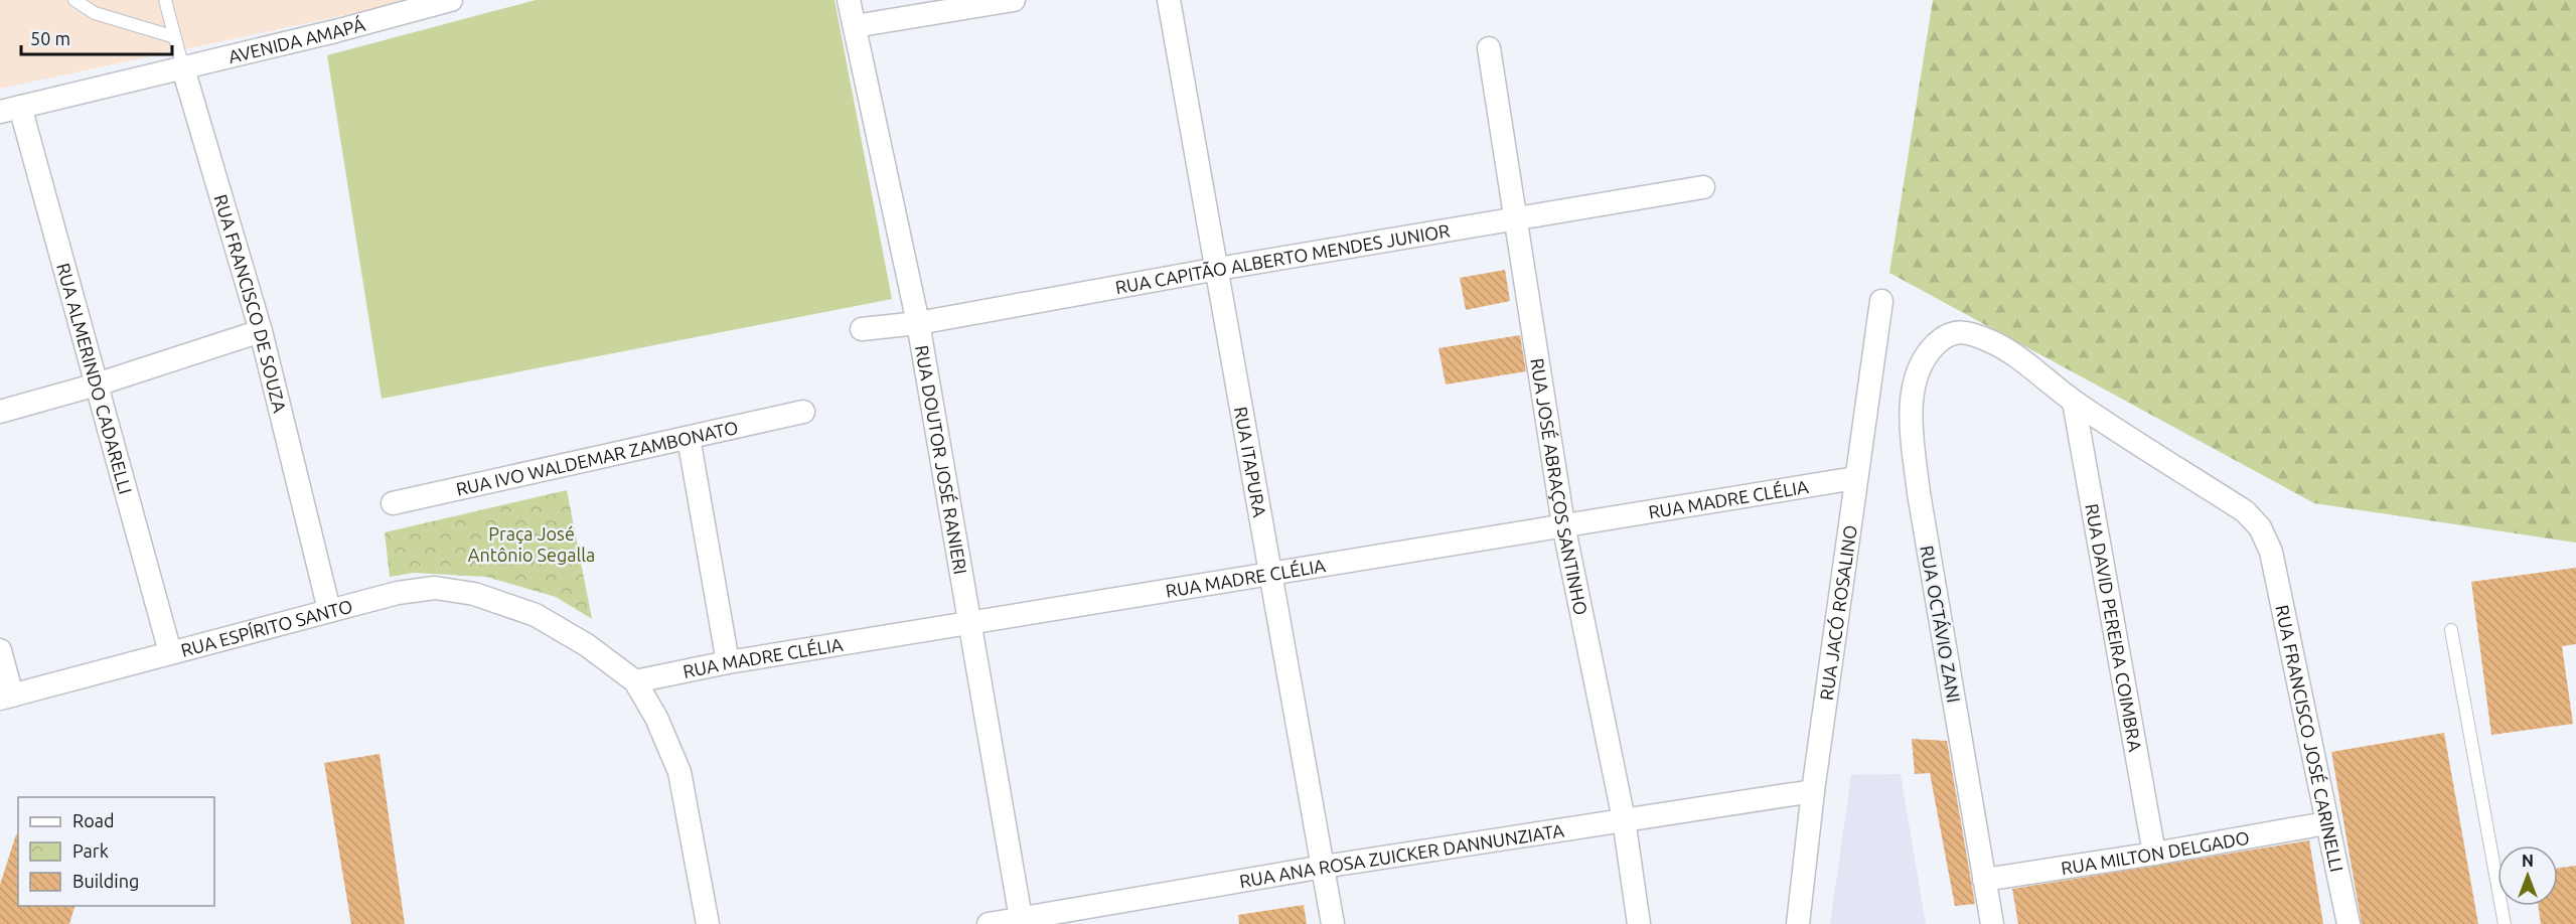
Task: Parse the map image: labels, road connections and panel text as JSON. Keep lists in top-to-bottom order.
{
  "streets": {
    "street": [
      "AVENIDA AMAPÁ",
      "RUA CAPITÃO ALBERTO MENDES JUNIOR",
      "RUA FRANCISCO DE SOUZA",
      "RUA ALMERINDO CADARELLI",
      "RUA IVO WALDEMAR ZAMBONATO",
      "RUA DOUTOR JOSÉ RANIERI",
      "RUA ITAPURA",
      "RUA JOSÉ ABRAÇOS SANTINHO",
      "RUA MADRE CLÉLIA",
      "RUA JACÓ ROSALINO",
      "RUA OCTÁVIO ZANI",
      "RUA ESPÍRITO SANTO",
      "RUA DAVID PEREIRA COIMBRA",
      "RUA FRANCISCO JOSÉ CARINELLI",
      "RUA MILTON DELGADO",
      "RUA ANA ROSA ZUICKER DANNUNZIATA"
    ]
  },
  "crossings": [
    ["AVENIDA AMAPÁ", "RUA FRANCISCO DE SOUZA"],
    ["AVENIDA AMAPÁ", "RUA ALMERINDO CADARELLI"],
    ["RUA CAPITÃO ALBERTO MENDES JUNIOR", "RUA DOUTOR JOSÉ RANIERI"],
    ["RUA CAPITÃO ALBERTO MENDES JUNIOR", "RUA ITAPURA"],
    ["RUA CAPITÃO ALBERTO MENDES JUNIOR", "RUA JOSÉ ABRAÇOS SANTINHO"],
    ["RUA FRANCISCO DE SOUZA", "RUA ESPÍRITO SANTO"],
    ["RUA ALMERINDO CADARELLI", "RUA ESPÍRITO SANTO"],
    ["RUA DOUTOR JOSÉ RANIERI", "RUA MADRE CLÉLIA"],
    ["RUA DOUTOR JOSÉ RANIERI", "RUA ANA ROSA ZUICKER DANNUNZIATA"],
    ["RUA ITAPURA", "RUA MADRE CLÉLIA"],
    ["RUA ITAPURA", "RUA ANA ROSA ZUICKER DANNUNZIATA"],
    ["RUA JOSÉ ABRAÇOS SANTINHO", "RUA MADRE CLÉLIA"],
    ["RUA JOSÉ ABRAÇOS SANTINHO", "RUA ANA ROSA ZUICKER DANNUNZIATA"],
    ["RUA MADRE CLÉLIA", "RUA JACÓ ROSALINO"],
    ["RUA MADRE CLÉLIA", "RUA ESPÍRITO SANTO"],
    ["RUA JACÓ ROSALINO", "RUA ANA ROSA ZUICKER DANNUNZIATA"],
    ["RUA OCTÁVIO ZANI", "RUA FRANCISCO JOSÉ CARINELLI"],
    ["RUA OCTÁVIO ZANI", "RUA MILTON DELGADO"],
    ["RUA DAVID PEREIRA COIMBRA", "RUA FRANCISCO JOSÉ CARINELLI"],
    ["RUA DAVID PEREIRA COIMBRA", "RUA MILTON DELGADO"],
    ["RUA FRANCISCO JOSÉ CARINELLI", "RUA MILTON DELGADO"]
  ],
  "parks": ["Praça José Antônio Segalla"],
  "legend": ["Road", "Park", "Building"],
  "scale_bar": "50 m",
  "north": "top"
}
